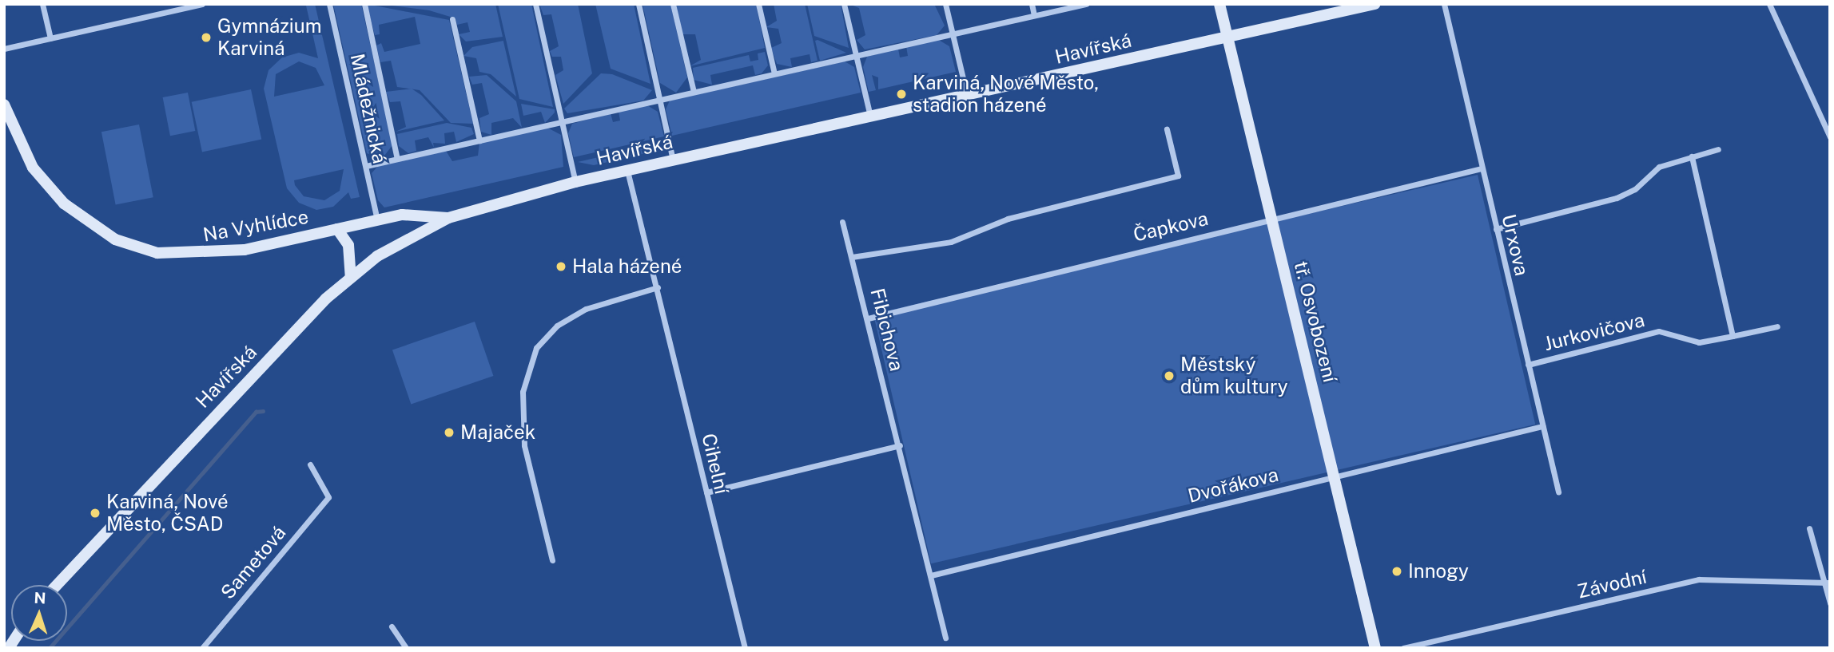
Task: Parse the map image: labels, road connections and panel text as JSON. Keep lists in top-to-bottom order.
{
  "streets": {
    "street": [
      "Havířská",
      "Mládežnická",
      "Na Vyhlídce",
      "Čapkova",
      "Urxova",
      "tř. Osvobození",
      "Fibichova",
      "Jurkovičova",
      "Cihelní",
      "Dvořákova",
      "Sametová",
      "Závodní"
    ]
  },
  "crossings": [
    ["Havířská", "Na Vyhlídce"],
    ["Havířská", "tř. Osvobození"],
    ["Havířská", "Cihelní"],
    ["Mládežnická", "Na Vyhlídce"],
    ["Čapkova", "Urxova"],
    ["Čapkova", "tř. Osvobození"],
    ["Čapkova", "Fibichova"],
    ["Urxova", "Jurkovičova"],
    ["Urxova", "Dvořákova"],
    ["tř. Osvobození", "Dvořákova"],
    ["Fibichova", "Dvořákova"]
  ],
  "places": [
    "Gymnázium Karviná",
    "Karviná, Nové Město, stadion házené",
    "Hala házené",
    "Městský dům kultury",
    "Majaček",
    "Karviná, Nové Město, ČSAD",
    "Innogy"
  ],
  "north": "top"
}
